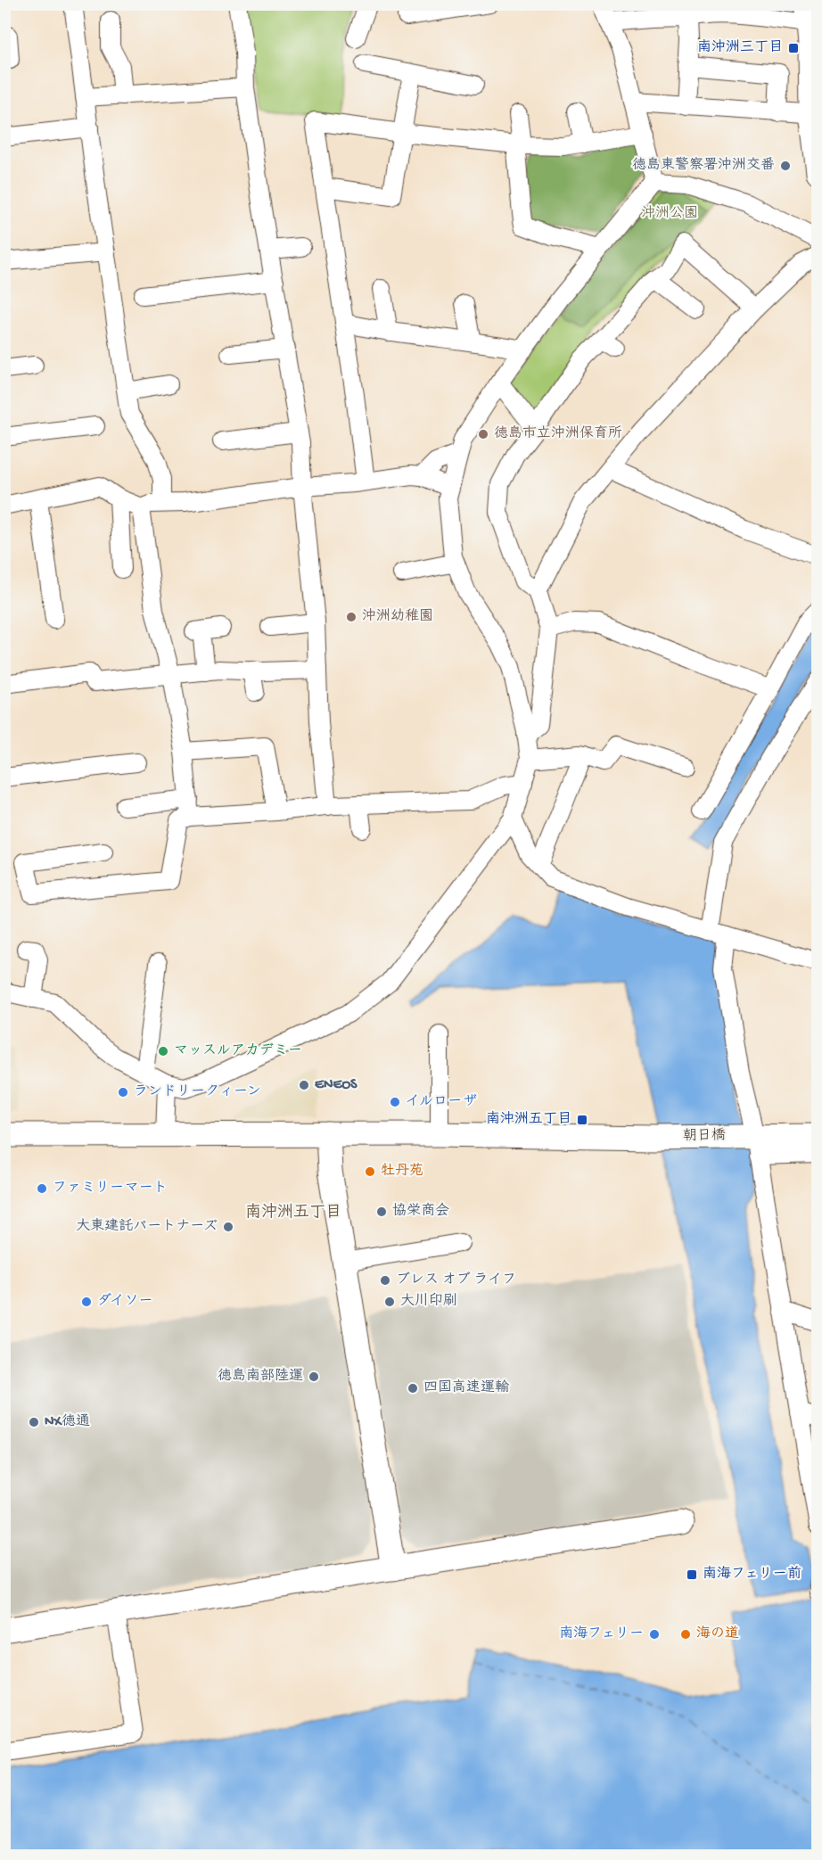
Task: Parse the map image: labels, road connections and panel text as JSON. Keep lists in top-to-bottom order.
{
  "streets": {
    "street": ["朝日橋"]
  },
  "districts": ["南沖洲五丁目"],
  "parks": ["沖洲公園"],
  "places": {
    "transit": ["南沖洲三丁目", "南沖洲五丁目", "南海フェリー前"],
    "other": [
      "徳島東警察署沖洲交番",
      "徳島市立沖洲保育所",
      "沖洲幼稚園",
      "マッスルアカデミー",
      "ENEOS",
      "ランドリークィーン",
      "イルローザ",
      "牡丹苑",
      "ファミリーマート",
      "協栄商会",
      "大東建託パートナーズ",
      "ブレス オブ ライフ",
      "ダイソー",
      "大川印刷",
      "徳島南部陸運",
      "四国高速運輸",
      "NX徳通",
      "南海フェリー",
      "海の道"
    ]
  }
}
